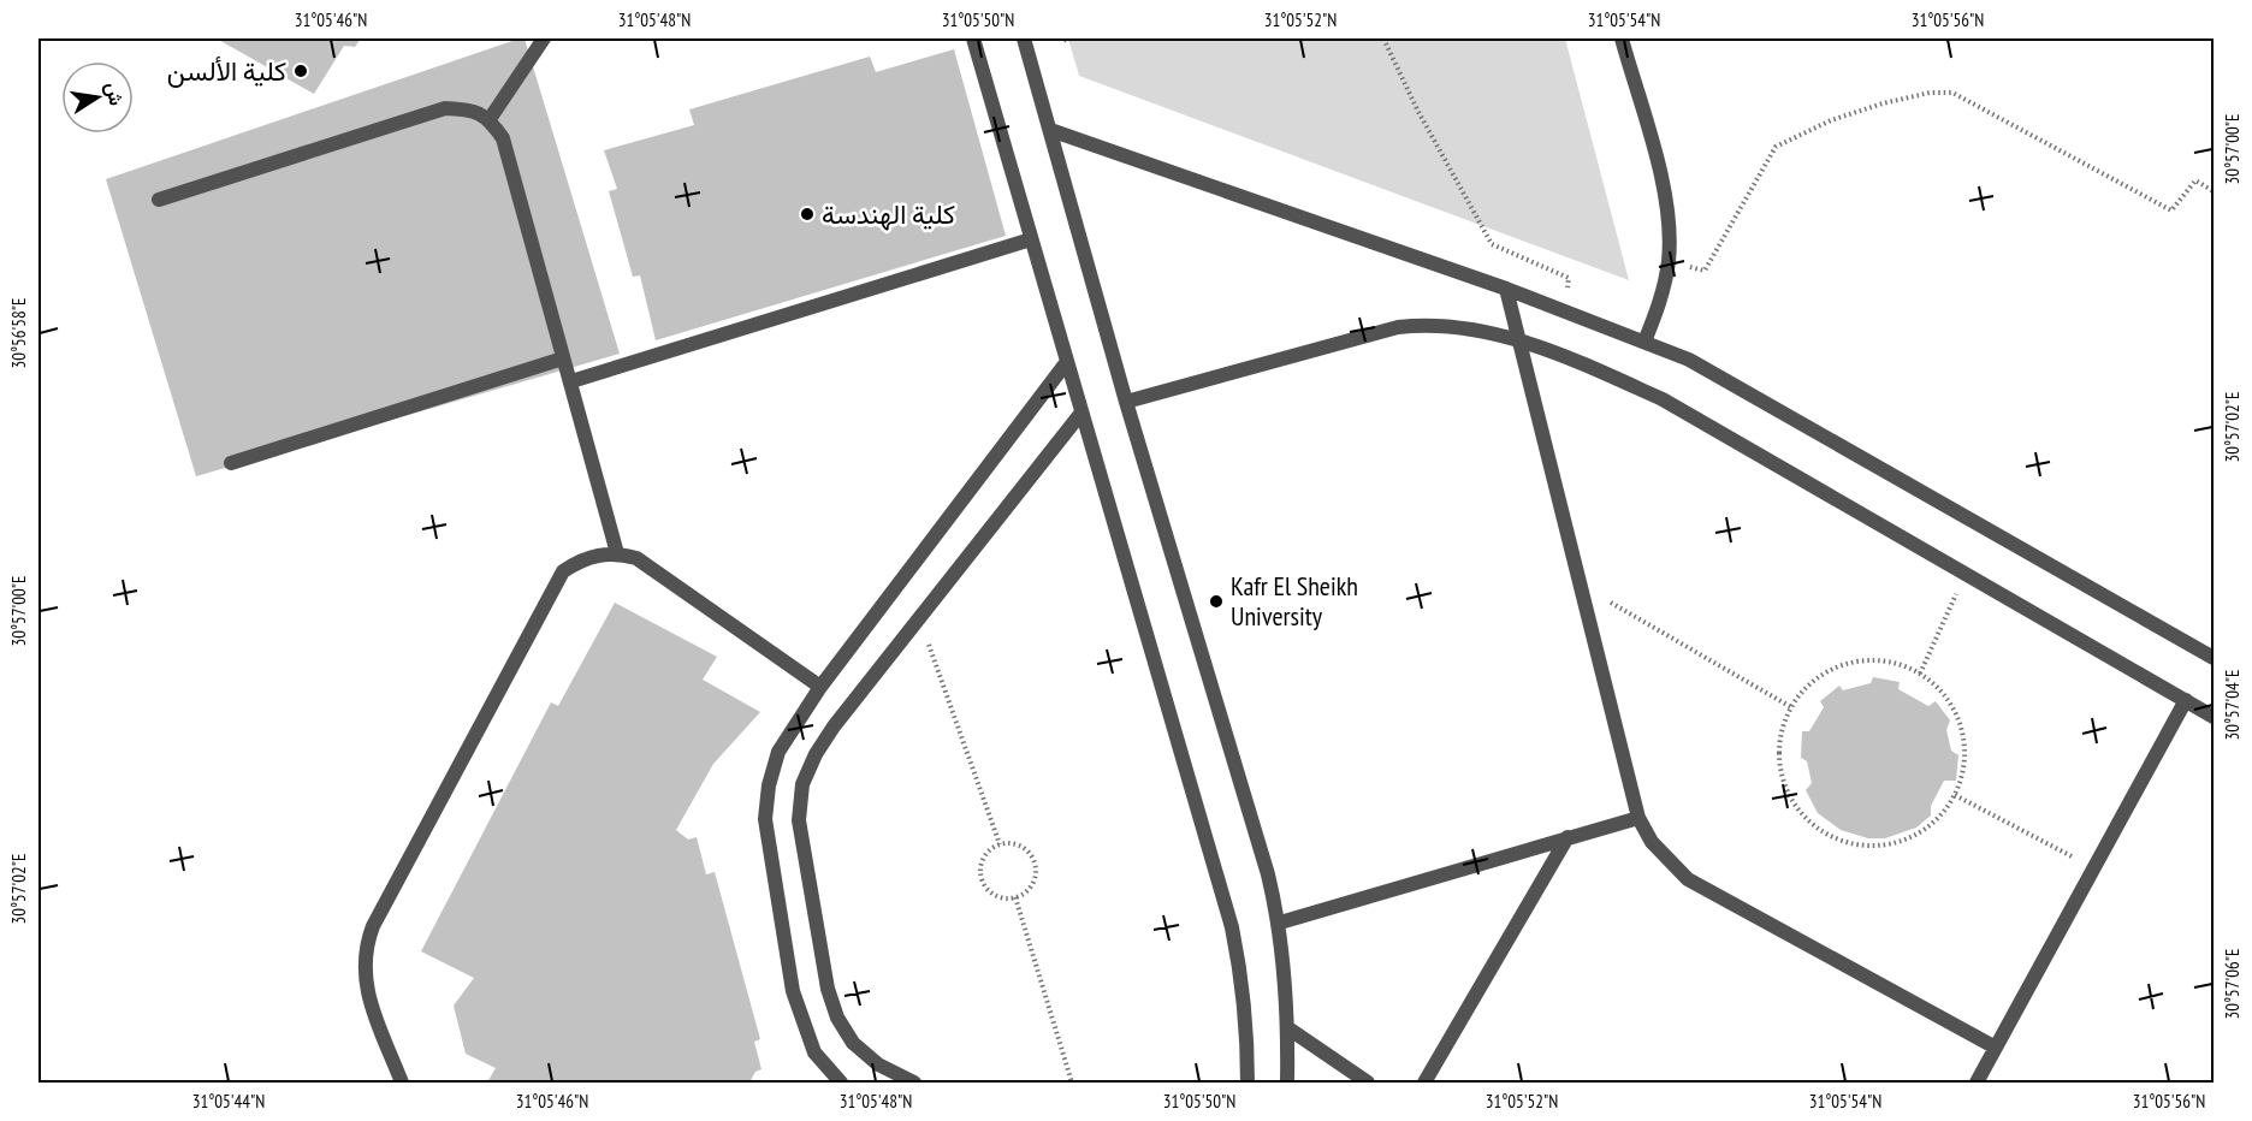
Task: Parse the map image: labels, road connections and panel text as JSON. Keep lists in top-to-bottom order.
{
  "places": ["كلية الألسن", "كلية الهندسة", "Kafr El Sheikh University"],
  "north": "right",
  "coordinates": [
    "31°05'46\"N",
    "31°05'48\"N",
    "31°05'50\"N",
    "31°05'52\"N",
    "31°05'54\"N",
    "31°05'56\"N",
    "30°57'00\"E",
    "30°56'58\"E",
    "30°57'02\"E",
    "30°57'04\"E",
    "30°57'06\"E",
    "31°05'44\"N"
  ]
}
